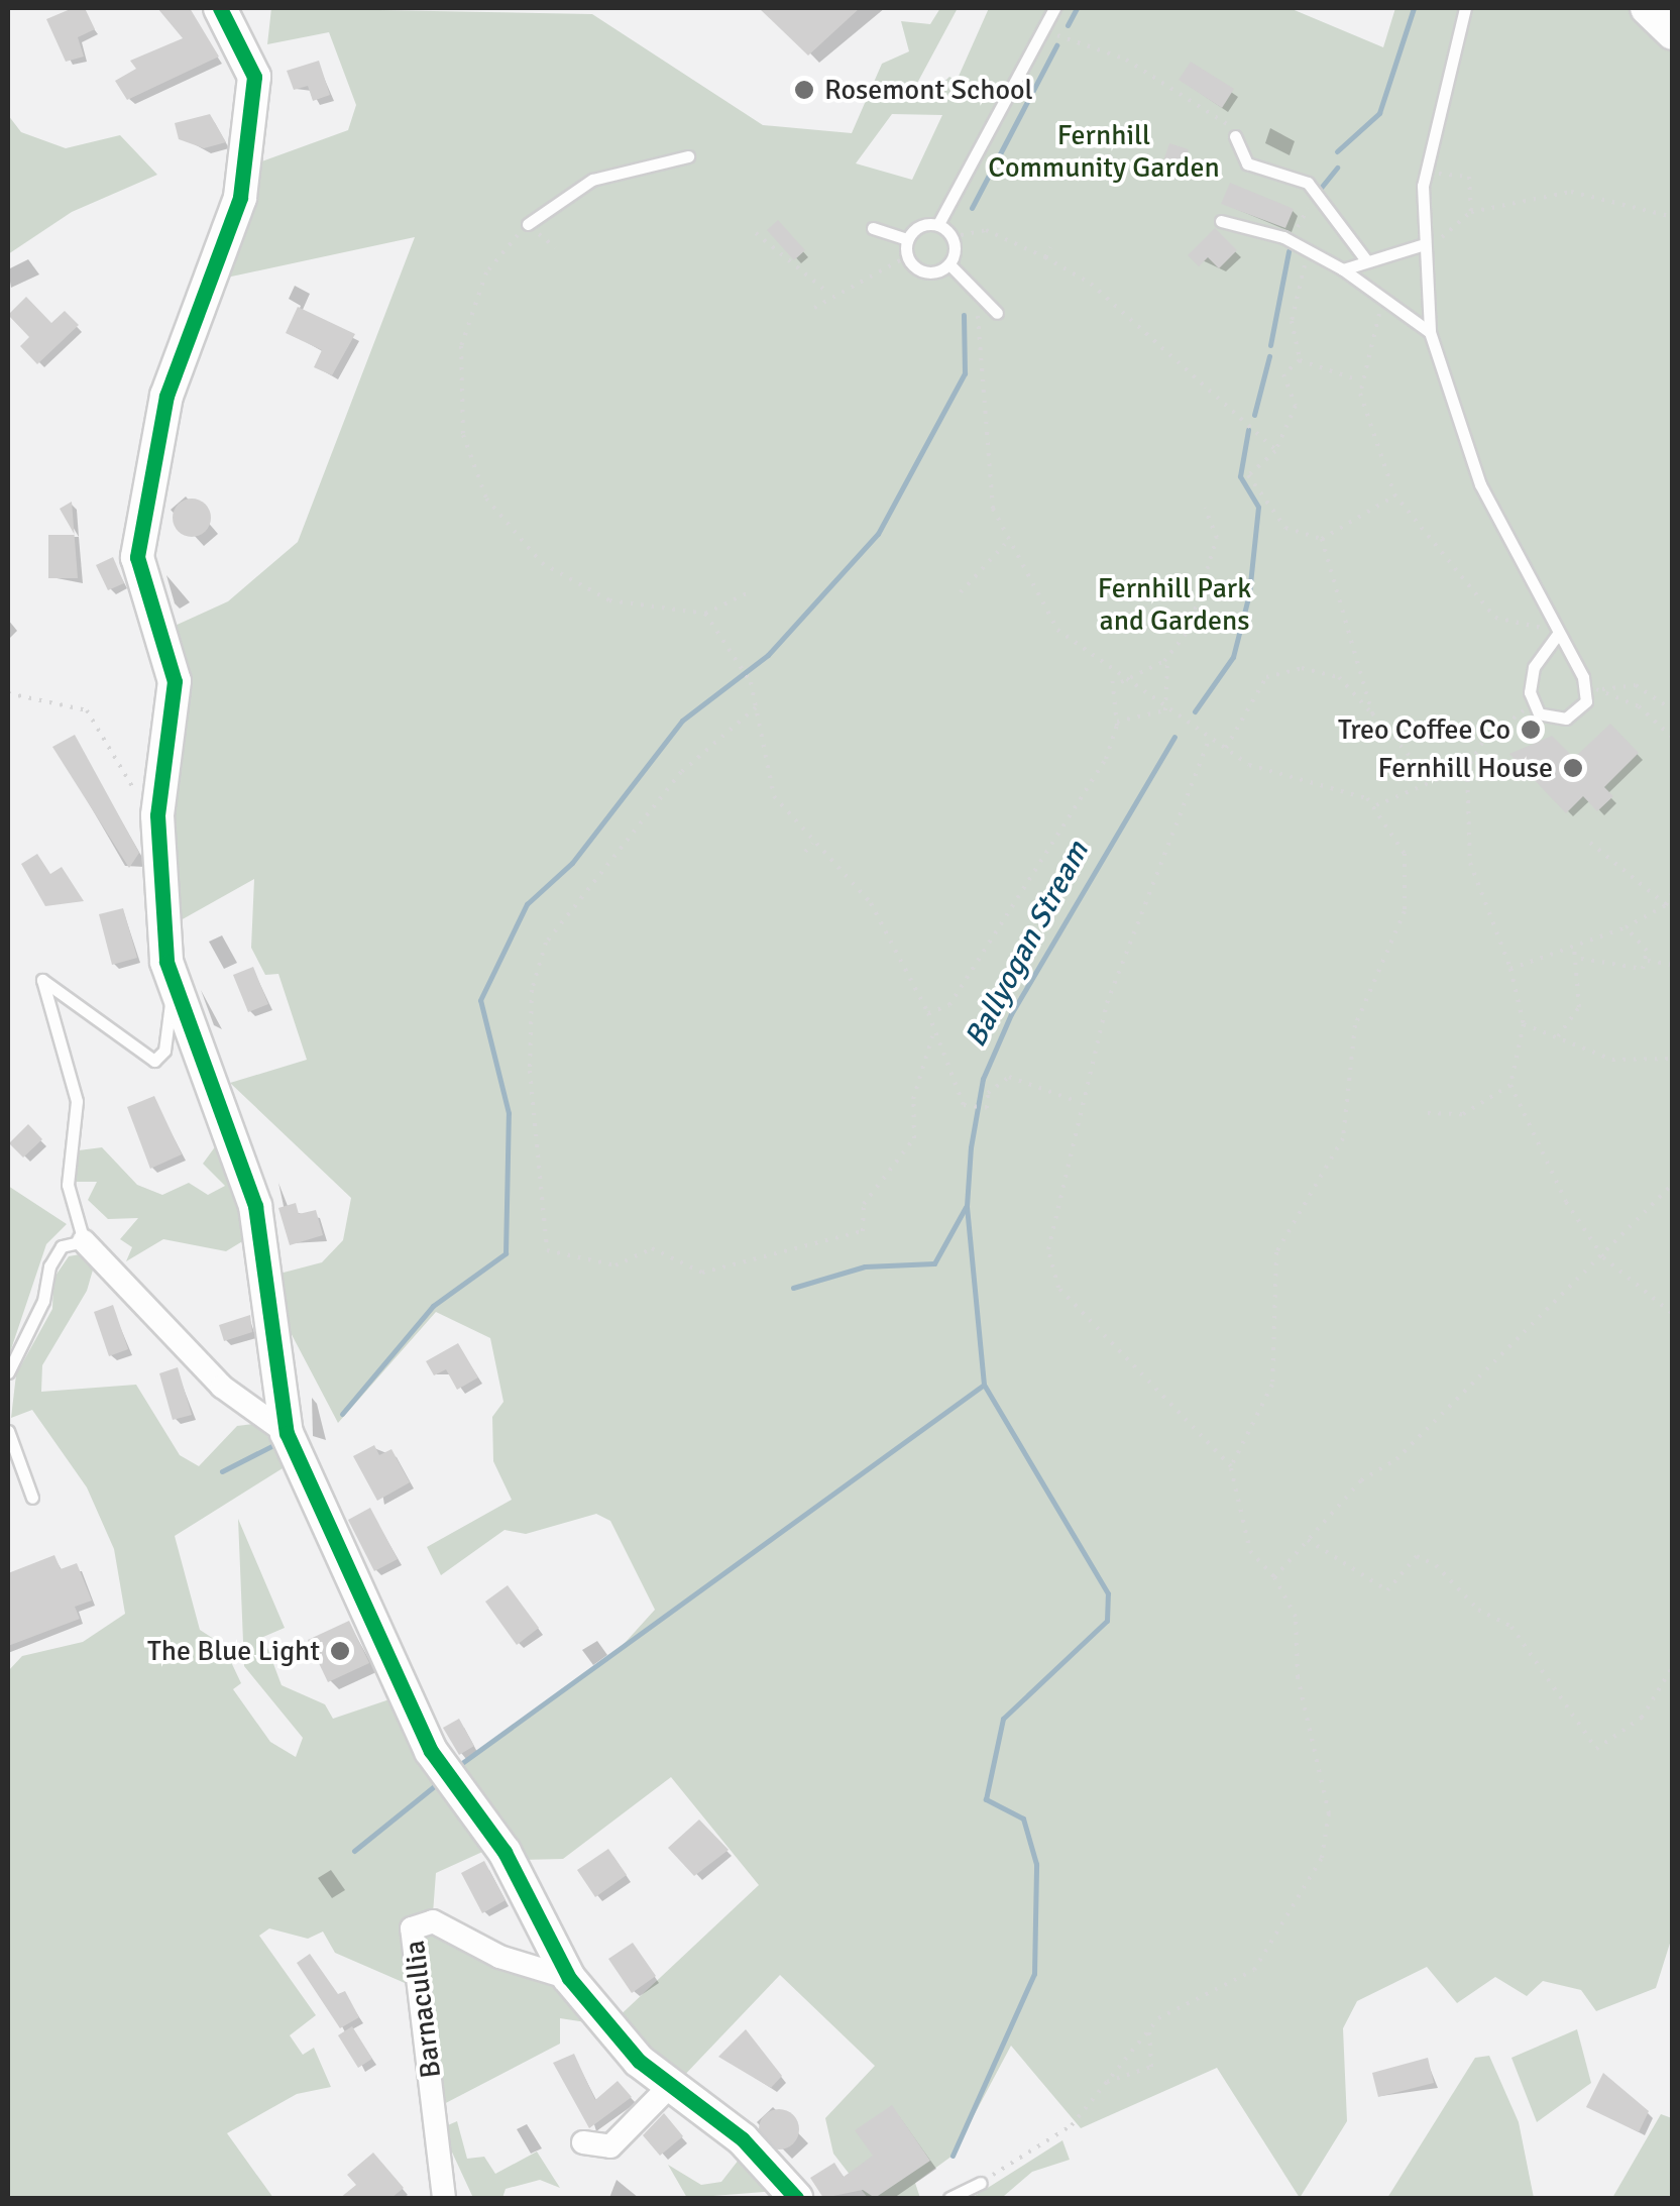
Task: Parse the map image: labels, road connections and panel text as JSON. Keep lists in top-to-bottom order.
{
  "streets": {
    "street": ["Barnacullia"]
  },
  "water": ["Ballyogan Stream"],
  "parks": ["Fernhill Community Garden", "Fernhill Park and Gardens"],
  "places": [
    "Rosemont School",
    "Treo Coffee Co",
    "Fernhill House",
    "The Blue Light"
  ]
}
